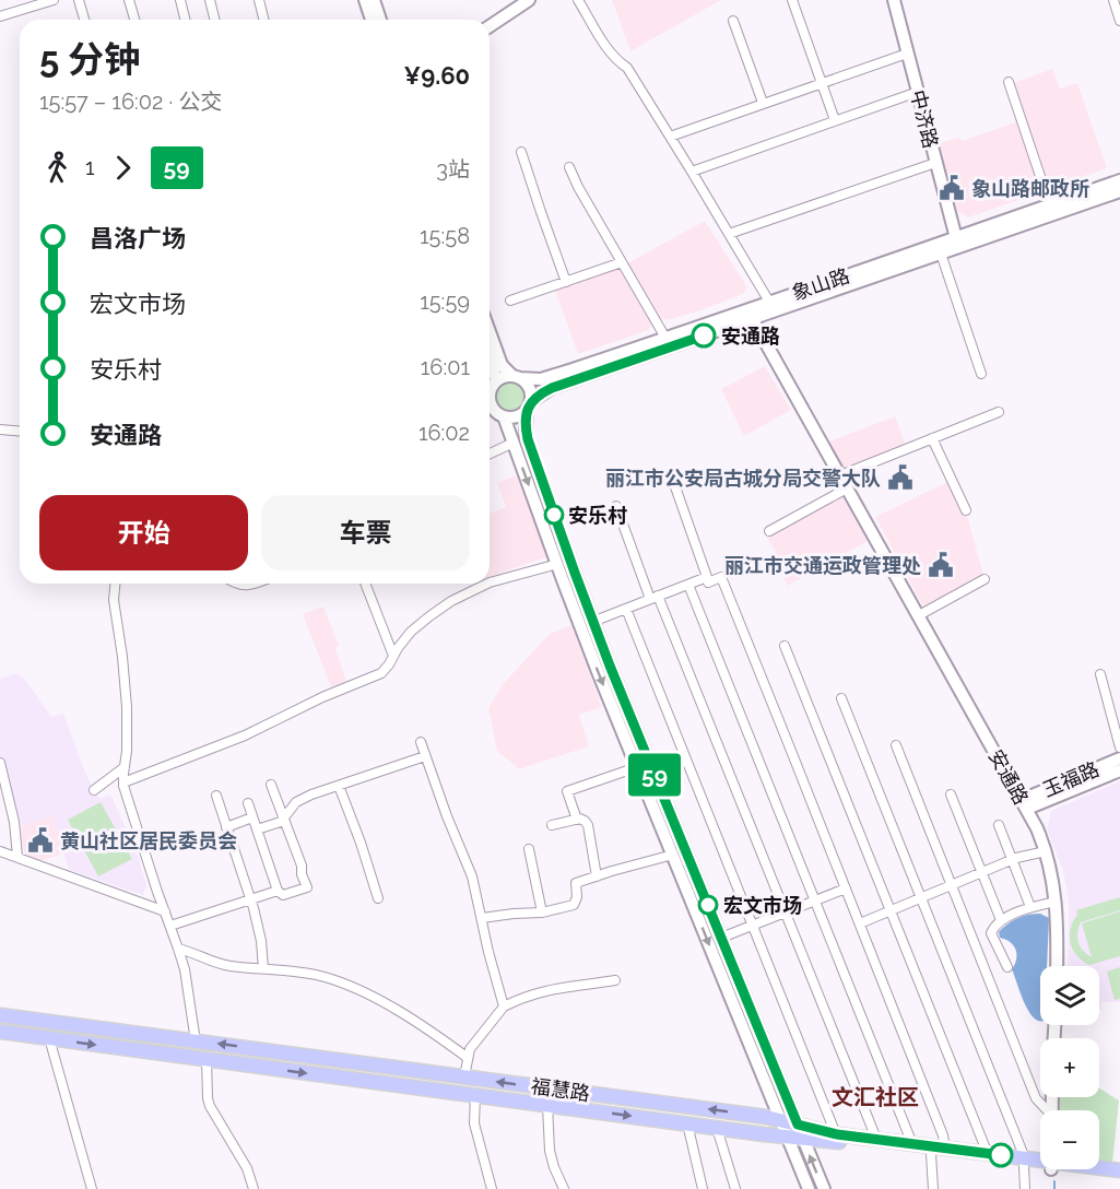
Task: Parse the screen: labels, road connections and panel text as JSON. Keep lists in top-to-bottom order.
{
  "streets": {
    "main road": ["福慧路"],
    "street": [
      "中济路",
      "象山路",
      "安通路",
      "玉福路"
    ]
  },
  "crossings": [
    ["中济路", "象山路"],
    ["象山路", "安通路"],
    ["安通路", "玉福路"]
  ],
  "districts": ["文汇社区"],
  "places": {
    "public building": [
      "象山路邮政所",
      "丽江市公安局古城分局交警大队",
      "丽江市交通运政管理处",
      "黄山社区居民委员会"
    ],
    "other": ["安通路", "安乐村", "宏文市场"]
  },
  "lines": ["bus line 59"],
  "page": {
    "on_map": "59",
    "heading": ["5 分钟", "15:57 – 16:02 · 公交", "¥9.60"],
    "legs": ["1", "59", "3站"],
    "list": [
      {
        "name": "昌洛广场",
        "value": "15:58"
      },
      {
        "name": "宏文市场",
        "value": "15:59"
      },
      {
        "name": "安乐村",
        "value": "16:01"
      },
      {
        "name": "安通路",
        "value": "16:02"
      }
    ],
    "buttons": ["开始", "车票"],
    "map_buttons": ["+", "−"]
  }
}
